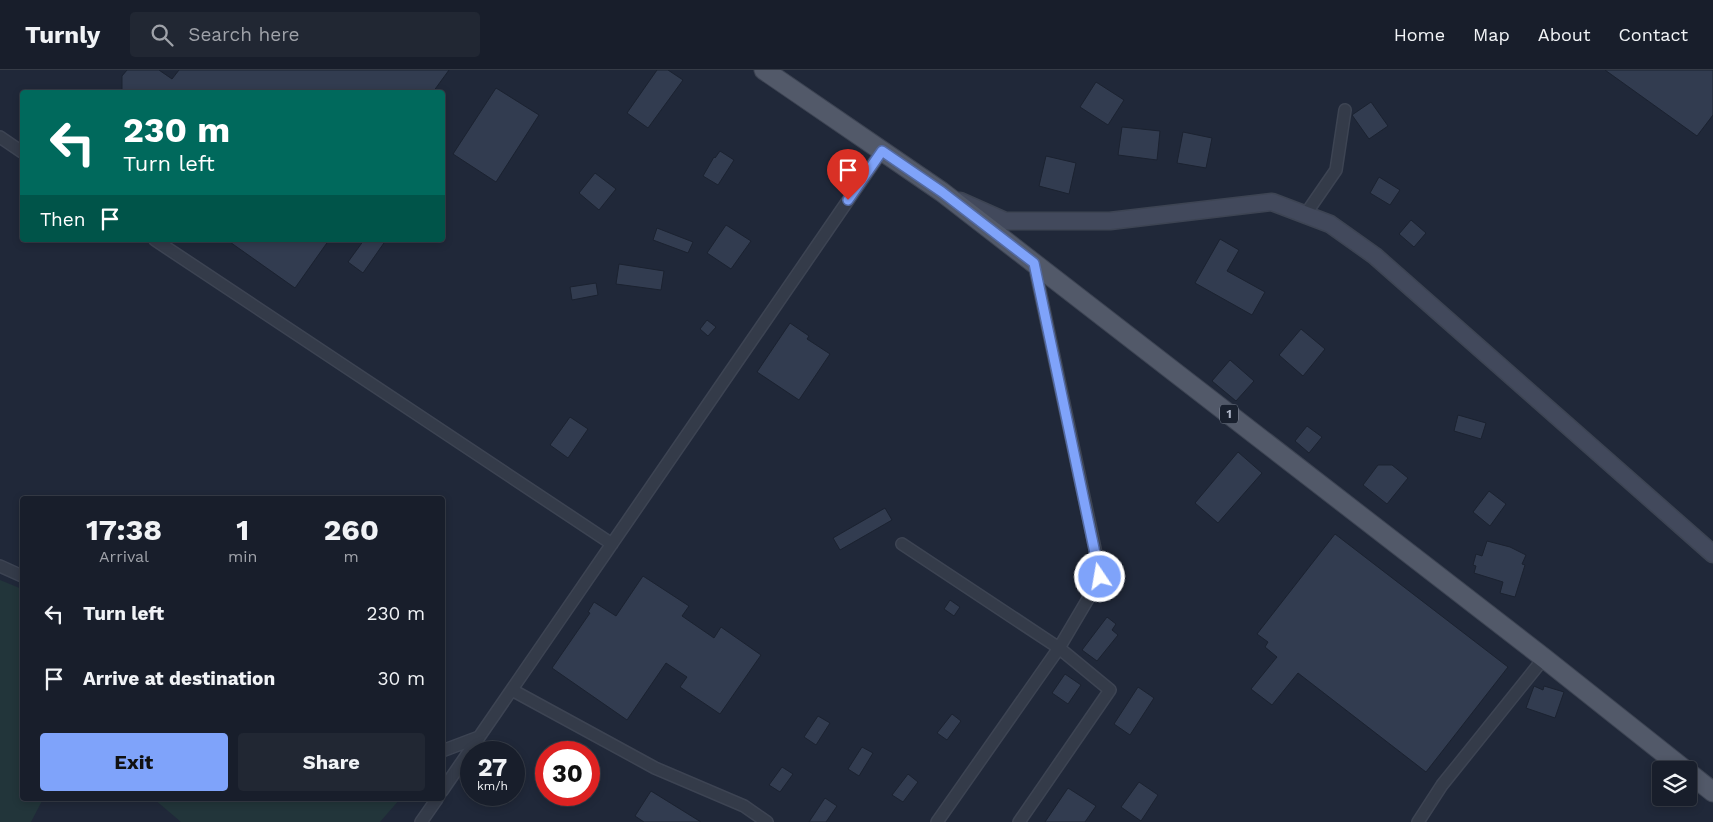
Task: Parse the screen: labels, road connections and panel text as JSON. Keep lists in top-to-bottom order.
{
  "streets": {
    "main road": ["1"]
  },
  "page": {
    "header": "Turnly",
    "search": "Search here",
    "nav": [
      "Home",
      "Map",
      "About",
      "Contact"
    ],
    "turn": ["230 m", "Turn left"],
    "then": "Then",
    "eta": [
      "17:38",
      "Arrival",
      "1",
      "min",
      "260",
      "m"
    ],
    "list": [
      {
        "name": "Turn left",
        "value": "230 m"
      },
      {
        "name": "Arrive at destination",
        "value": "30 m"
      }
    ],
    "buttons": ["Exit", "Share"],
    "speed": "27 km/h",
    "limit": "30"
  }
}
